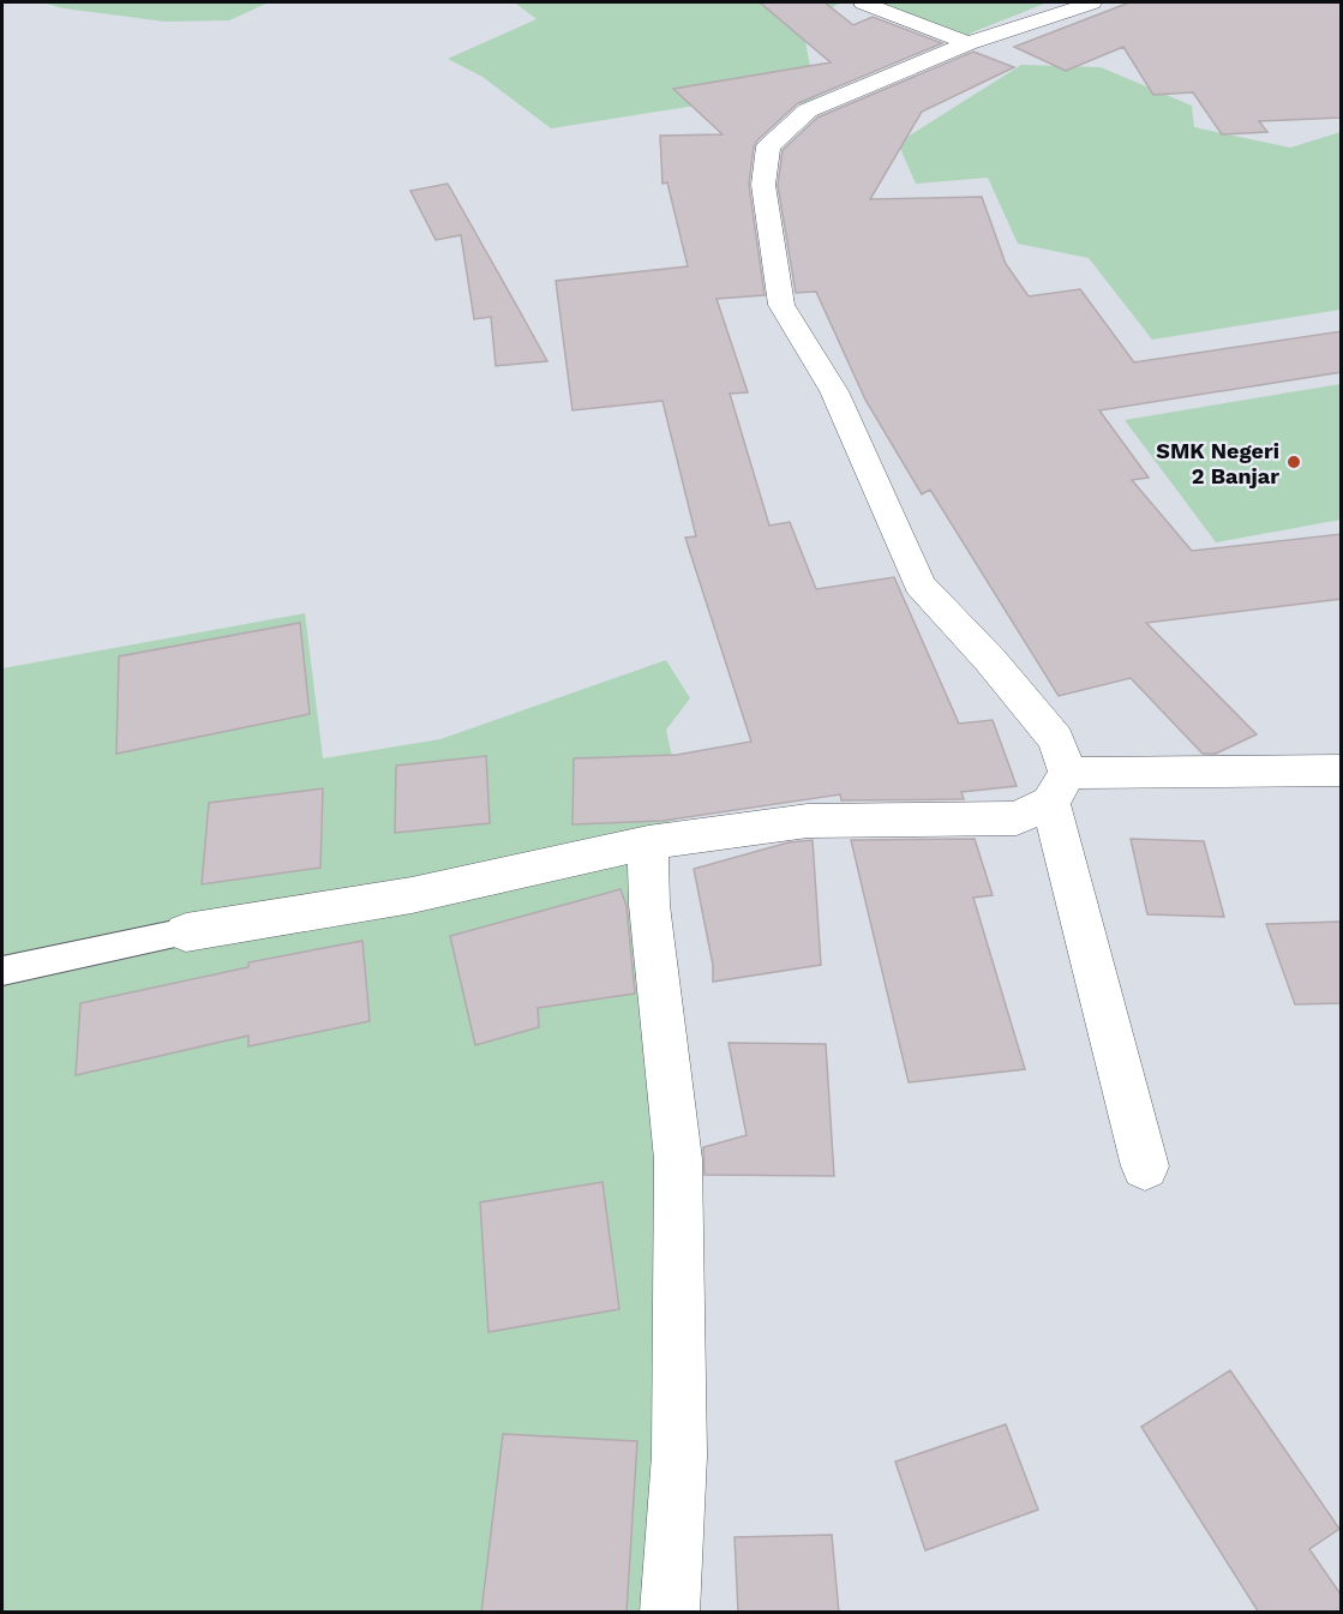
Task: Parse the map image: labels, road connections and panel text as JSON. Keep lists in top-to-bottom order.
{
  "places": ["SMK Negeri 2 Banjar"]
}
